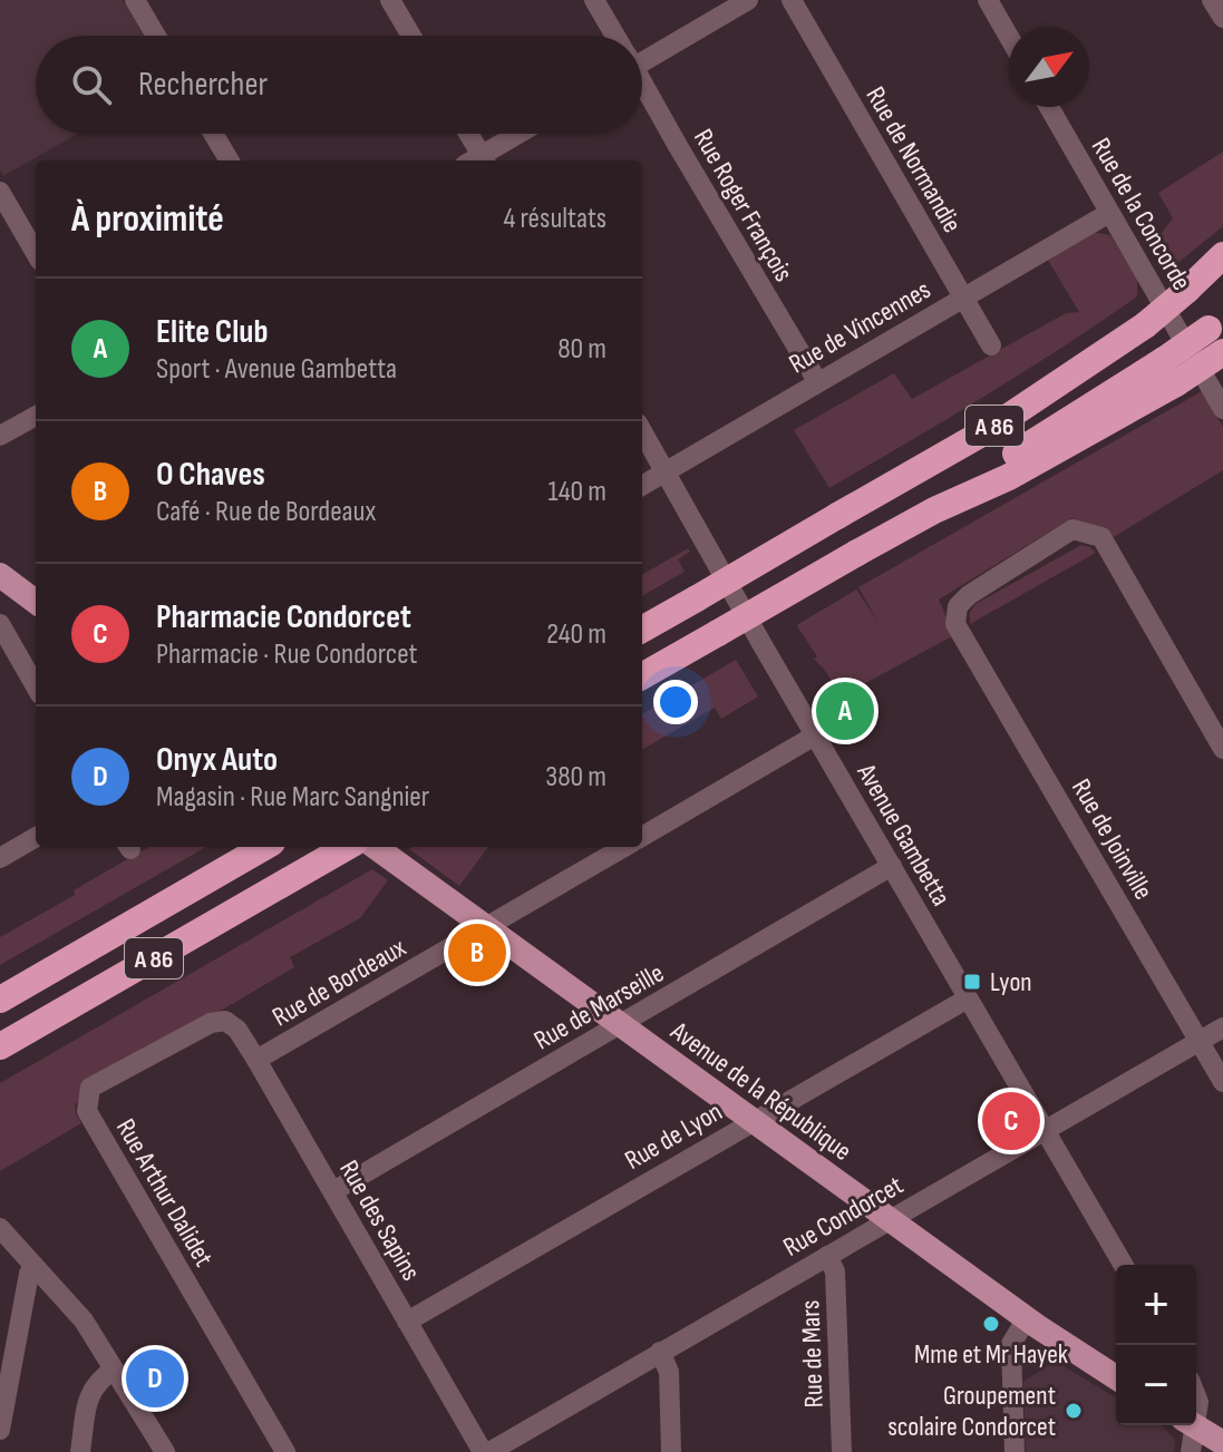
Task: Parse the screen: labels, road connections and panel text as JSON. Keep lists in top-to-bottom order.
{
  "streets": {
    "highway": ["A 86"],
    "main road": ["Avenue de la République"],
    "street": [
      "Rue de Normandie",
      "Rue Roger François",
      "Rue de la Concorde",
      "Rue de Vincennes",
      "Avenue Gambetta",
      "Rue de Joinville",
      "Rue de Bordeaux",
      "Rue de Marseille",
      "Rue de Lyon",
      "Rue Arthur Dalidet",
      "Rue Condorcet",
      "Rue des Sapins",
      "Rue de Mars"
    ]
  },
  "crossings": [
    ["Rue de Normandie", "Rue de Vincennes"],
    ["Rue Roger François", "Rue de Vincennes"],
    ["Rue de la Concorde", "Rue de Vincennes"],
    ["Rue de Vincennes", "Avenue Gambetta"],
    ["Avenue Gambetta", "Rue de Bordeaux"],
    ["Avenue Gambetta", "Rue de Marseille"],
    ["Avenue Gambetta", "Rue de Lyon"],
    ["Avenue Gambetta", "Rue Condorcet"],
    ["Rue de Joinville", "Rue Condorcet"],
    ["Rue de Bordeaux", "Avenue de la République"],
    ["Rue de Bordeaux", "Rue des Sapins"],
    ["Rue de Marseille", "Avenue de la République"],
    ["Rue de Marseille", "Rue des Sapins"],
    ["Avenue de la République", "Rue de Lyon"],
    ["Avenue de la République", "Rue Condorcet"],
    ["Rue de Lyon", "Rue des Sapins"],
    ["Rue Arthur Dalidet", "Rue des Sapins"],
    ["Rue Condorcet", "Rue des Sapins"],
    ["Rue Condorcet", "Rue de Mars"]
  ],
  "places": {
    "transit": ["Lyon"],
    "other": ["Mme et Mr Hayek", "Groupement scolaire Condorcet"]
  },
  "north": "top right",
  "page": {
    "search": "Rechercher",
    "heading": ["À proximité", "4 résultats"],
    "list": [
      {
        "mark": "A",
        "name": "Elite Club",
        "note": "Sport · Avenue Gambetta",
        "value": "80 m"
      },
      {
        "mark": "B",
        "name": "O Chaves",
        "note": "Café · Rue de Bordeaux",
        "value": "140 m"
      },
      {
        "mark": "C",
        "name": "Pharmacie Condorcet",
        "note": "Pharmacie · Rue Condorcet",
        "value": "240 m"
      },
      {
        "mark": "D",
        "name": "Onyx Auto",
        "note": "Magasin · Rue Marc Sangnier",
        "value": "380 m"
      }
    ],
    "pins": [
      "A",
      "B",
      "C",
      "D"
    ],
    "map_buttons": ["+", "−"]
  }
}
